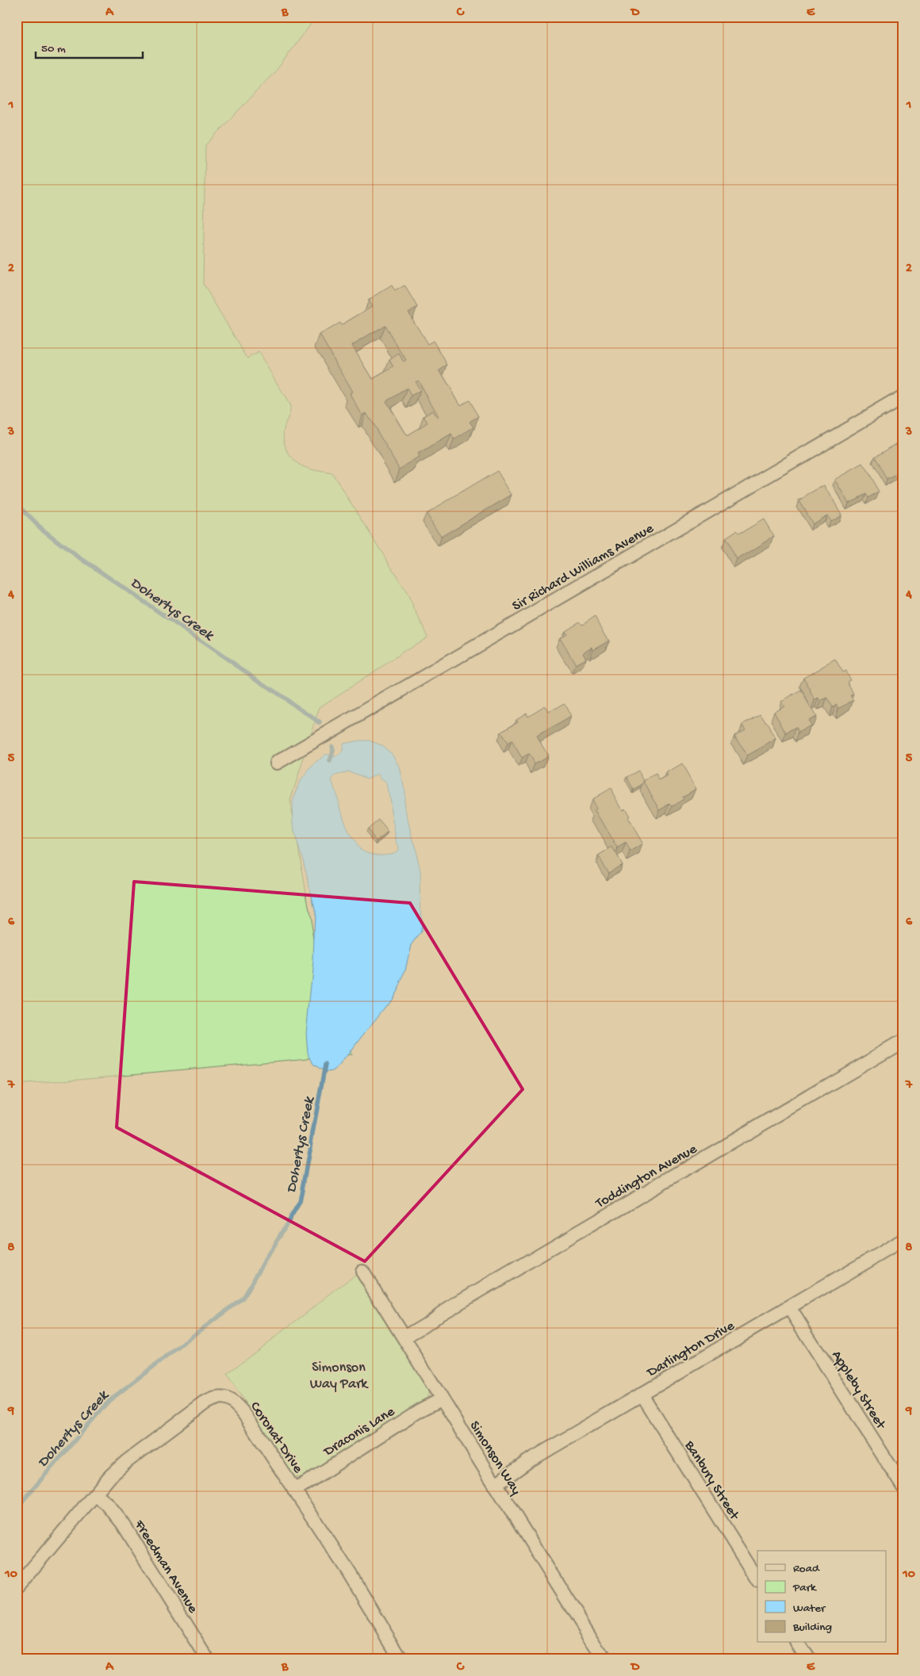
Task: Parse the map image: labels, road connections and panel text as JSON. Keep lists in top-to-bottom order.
{
  "streets": {
    "street": [
      "Sir Richard Williams Avenue",
      "Toddington Avenue",
      "Darlington Drive",
      "Appleby Street",
      "Draconis Lane",
      "Coronat Drive",
      "Simonson Way",
      "Banbury Street",
      "Freedman Avenue"
    ]
  },
  "crossings": [
    ["Toddington Avenue", "Simonson Way"],
    ["Darlington Drive", "Appleby Street"],
    ["Darlington Drive", "Simonson Way"],
    ["Darlington Drive", "Banbury Street"],
    ["Draconis Lane", "Coronat Drive"],
    ["Draconis Lane", "Simonson Way"],
    ["Coronat Drive", "Freedman Avenue"]
  ],
  "water": ["Dohertys Creek"],
  "parks": ["Simonson Way Park"],
  "legend": [
    "Road",
    "Park",
    "Water",
    "Building"
  ],
  "scale_bar": "50 m",
  "grid": {
    "columns": [
      "A",
      "B",
      "C",
      "D",
      "E"
    ],
    "rows": [
      "1",
      "2",
      "3",
      "4",
      "5",
      "6",
      "7",
      "8",
      "9",
      "10"
    ]
  }
}
